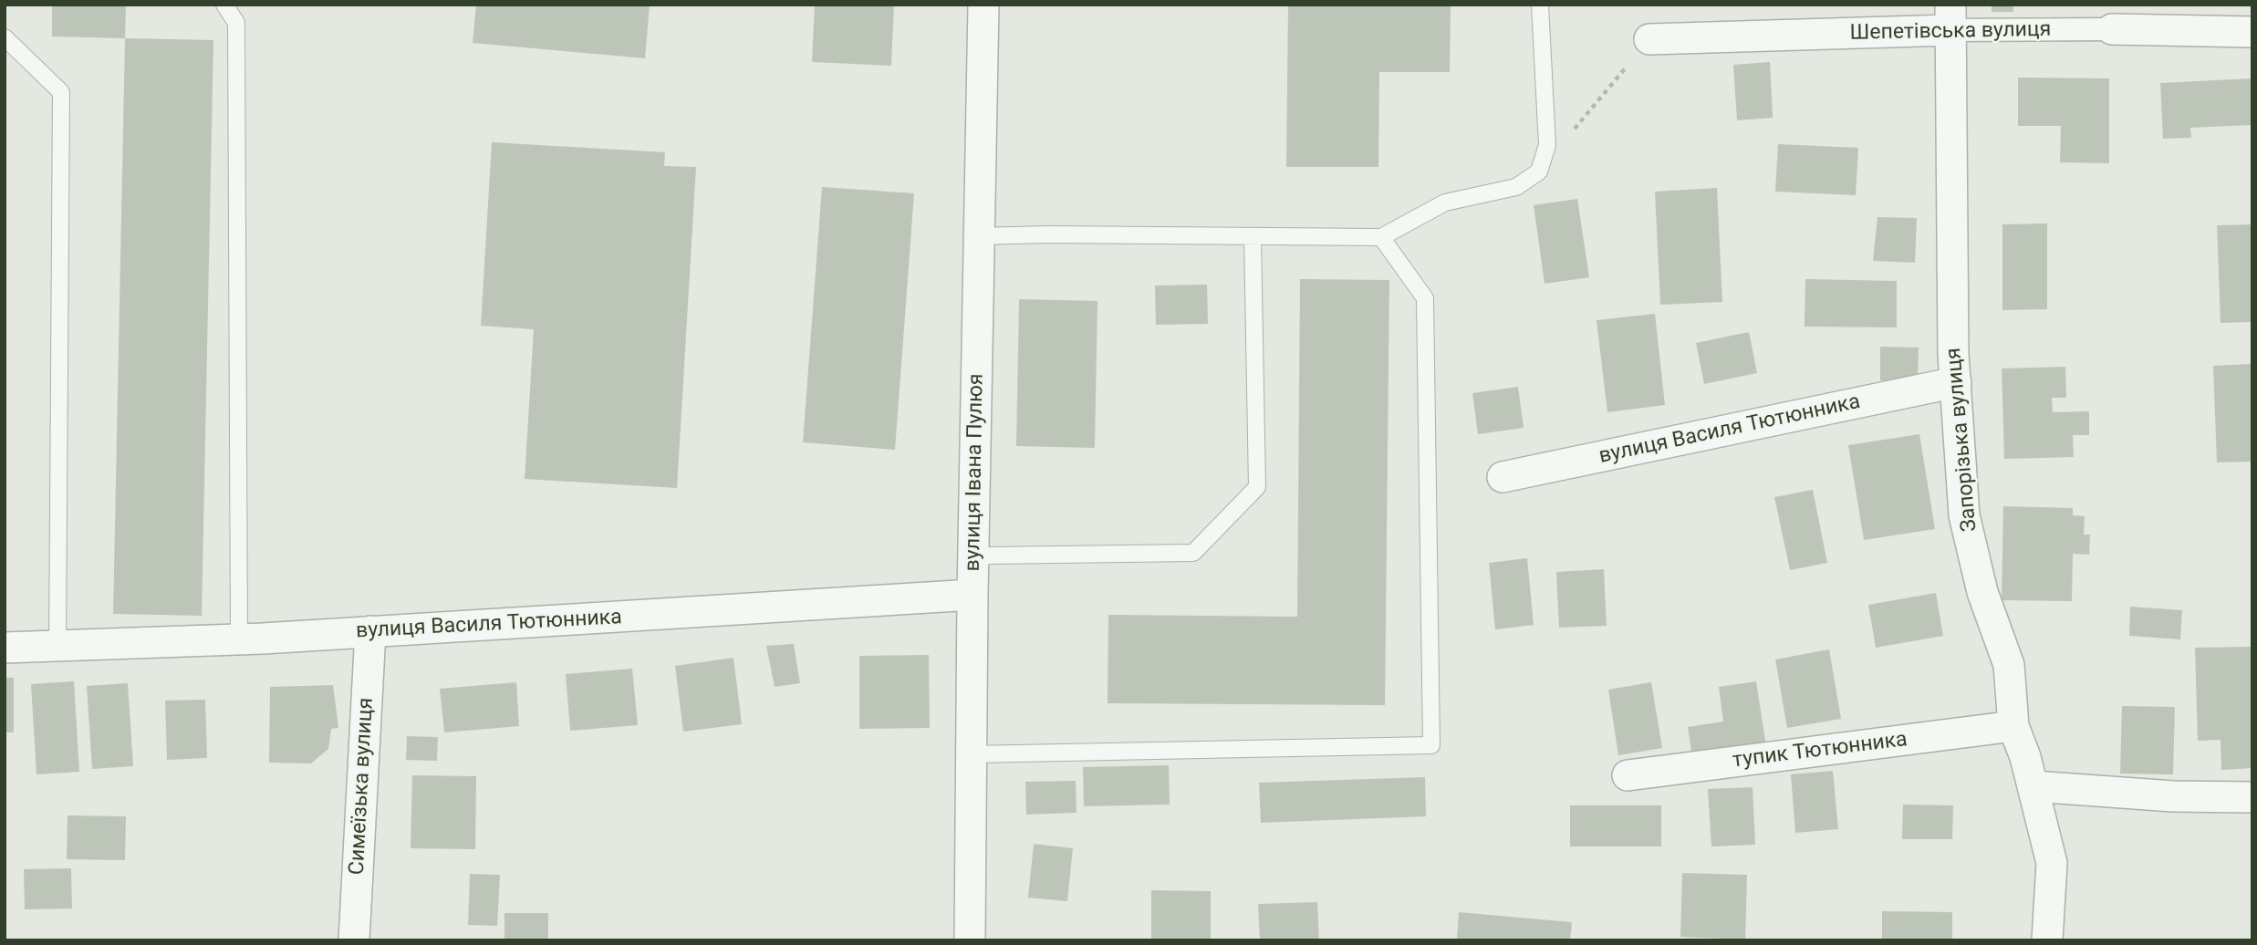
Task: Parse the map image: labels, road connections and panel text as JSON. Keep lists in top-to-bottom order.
{
  "streets": {
    "street": [
      "Шепетівська вулиця",
      "вулиця Василя Тютюнника",
      "Запорізька вулиця",
      "вулиця Івана Пулюя",
      "тупик Тютюнника",
      "Симеїзька вулиця"
    ]
  },
  "crossings": [
    ["Шепетівська вулиця", "Запорізька вулиця"],
    ["вулиця Василя Тютюнника", "Запорізька вулиця"],
    ["вулиця Василя Тютюнника", "вулиця Івана Пулюя"],
    ["вулиця Василя Тютюнника", "Симеїзька вулиця"],
    ["Запорізька вулиця", "тупик Тютюнника"]
  ]
}
